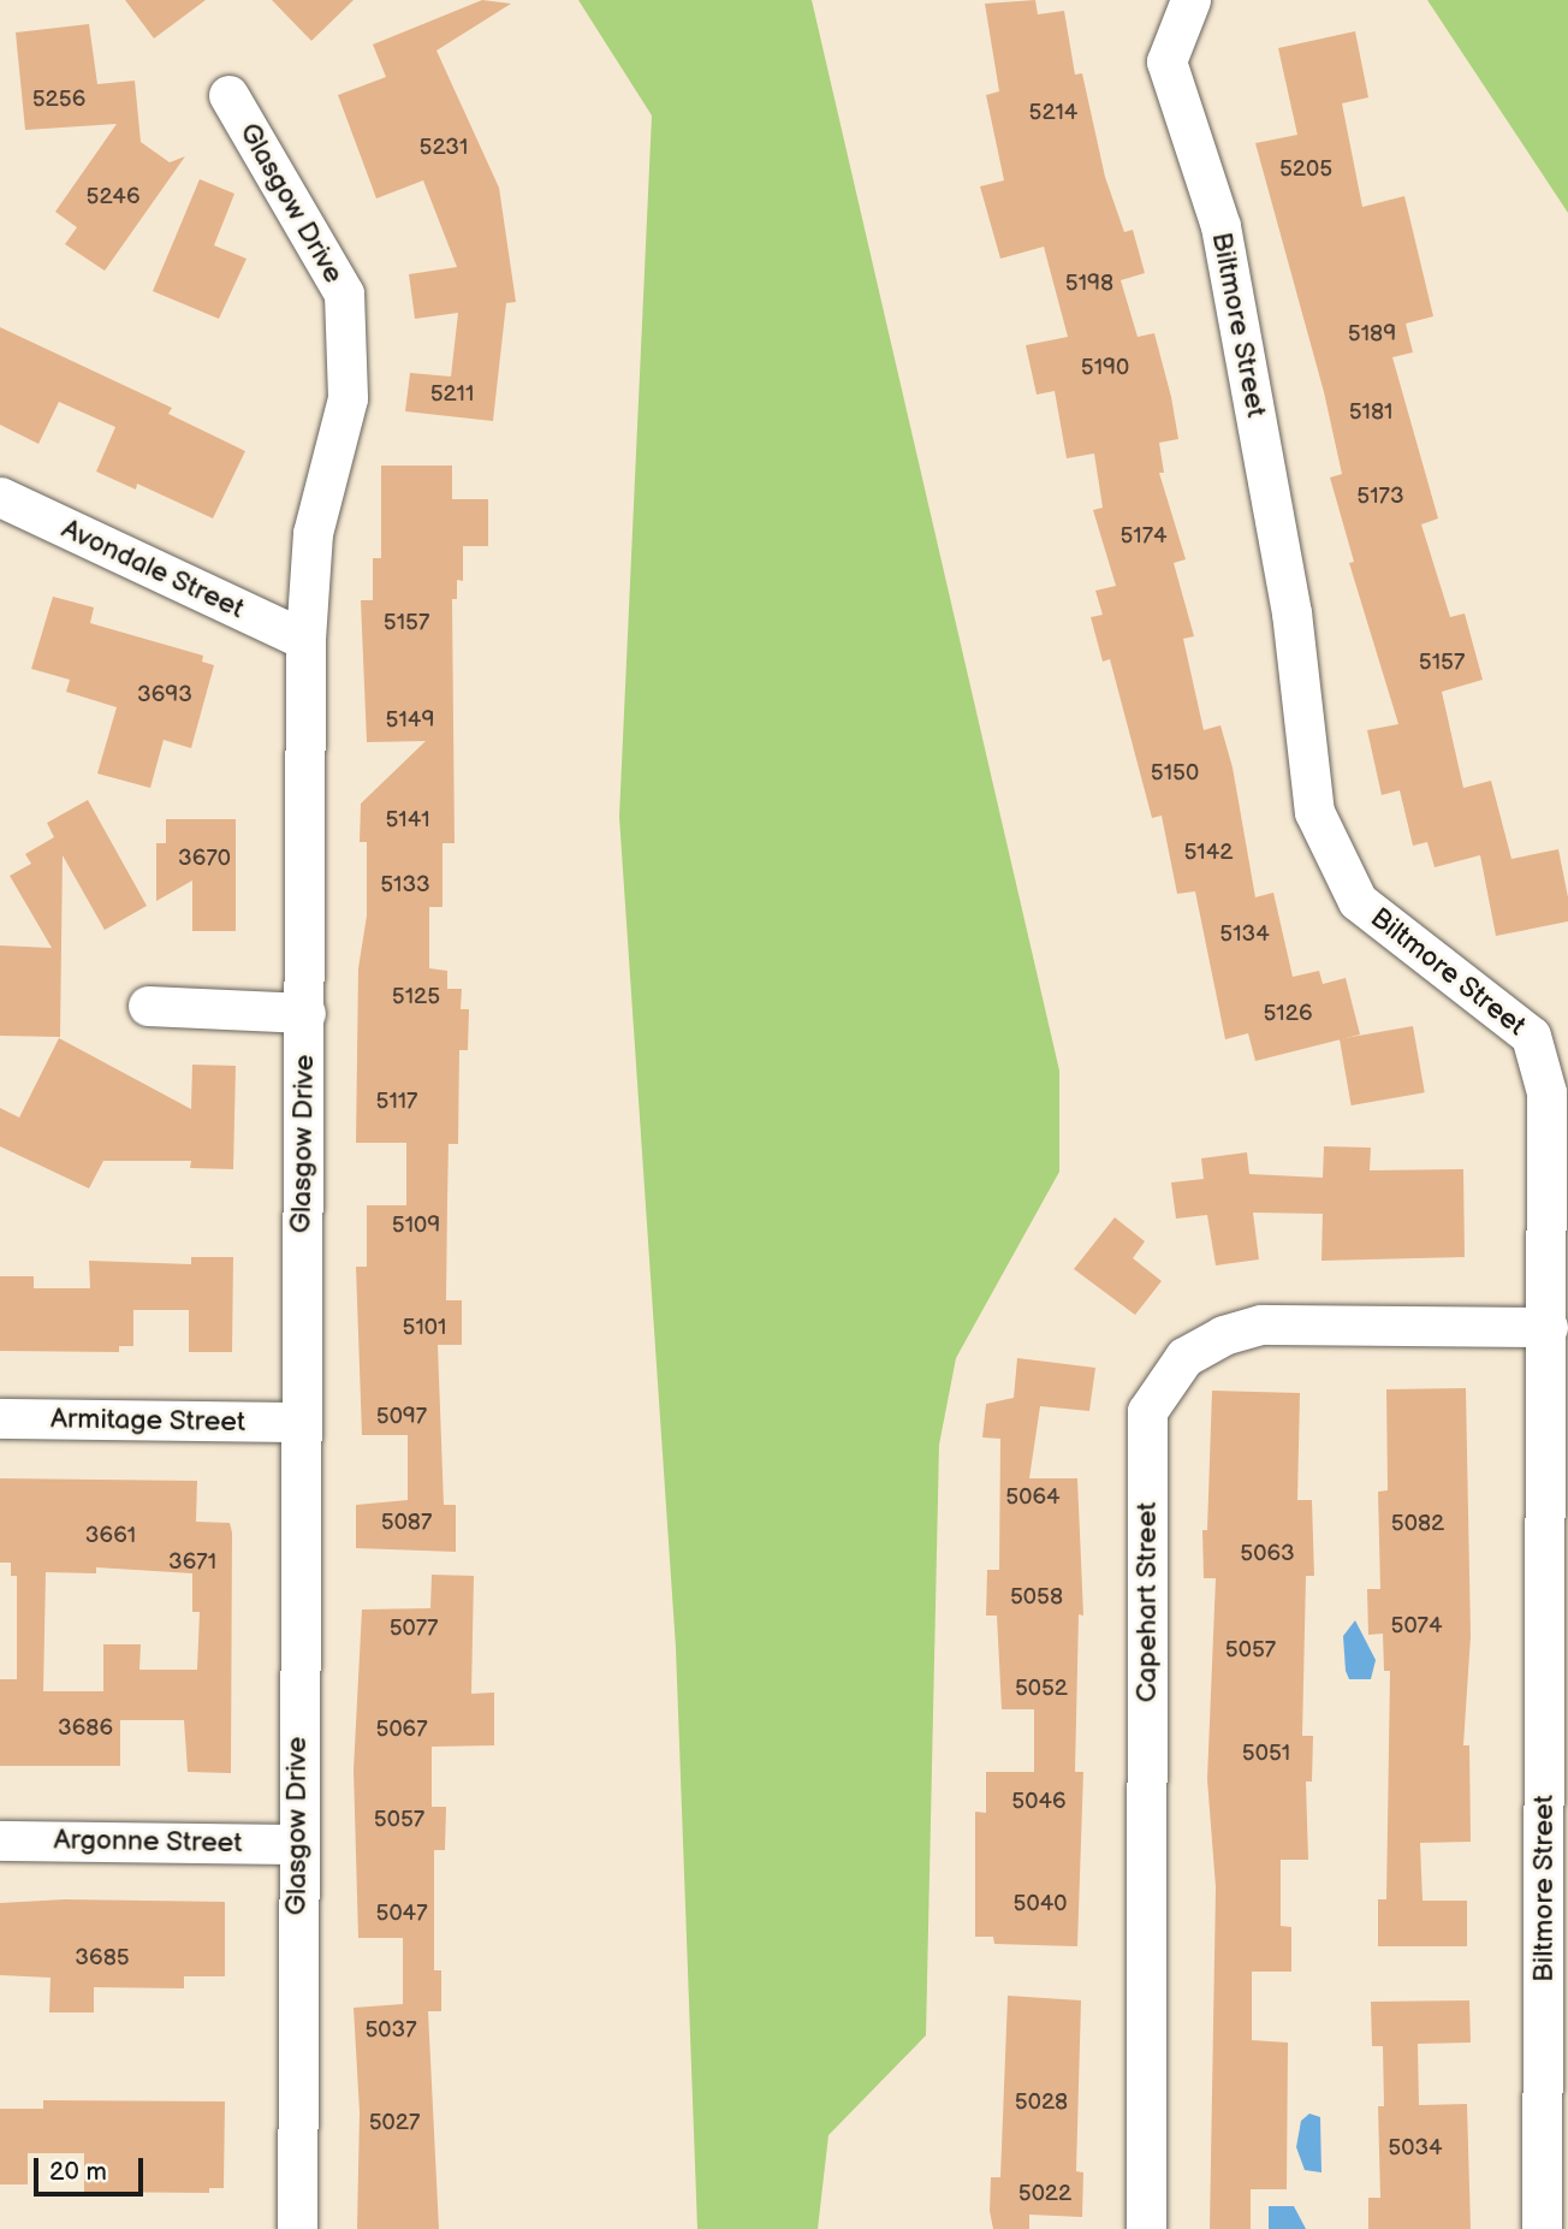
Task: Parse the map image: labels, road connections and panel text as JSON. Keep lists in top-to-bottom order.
{
  "streets": {
    "street": [
      "Glasgow Drive",
      "Biltmore Street",
      "Avondale Street",
      "Armitage Street",
      "Capehart Street",
      "Argonne Street"
    ]
  },
  "crossings": [
    ["Glasgow Drive", "Avondale Street"],
    ["Glasgow Drive", "Armitage Street"],
    ["Glasgow Drive", "Argonne Street"],
    ["Biltmore Street", "Capehart Street"]
  ],
  "house_numbers": [
    "5256",
    "5214",
    "5231",
    "5205",
    "5246",
    "5198",
    "5189",
    "5190",
    "5211",
    "5181",
    "5173",
    "5174",
    "5157",
    "5157",
    "3693",
    "5149",
    "5150",
    "5141",
    "5142",
    "3670",
    "5133",
    "5134",
    "5125",
    "5126",
    "5117",
    "5109",
    "5101",
    "5097",
    "5064",
    "5087",
    "5082",
    "3661",
    "5063",
    "3671",
    "5058",
    "5074",
    "5077",
    "5057",
    "5052",
    "3686",
    "5067",
    "5051",
    "5046",
    "5057",
    "5040",
    "5047",
    "3685",
    "5037",
    "5028",
    "5027",
    "5034",
    "5022"
  ],
  "scale_bar": "20 m"
}
